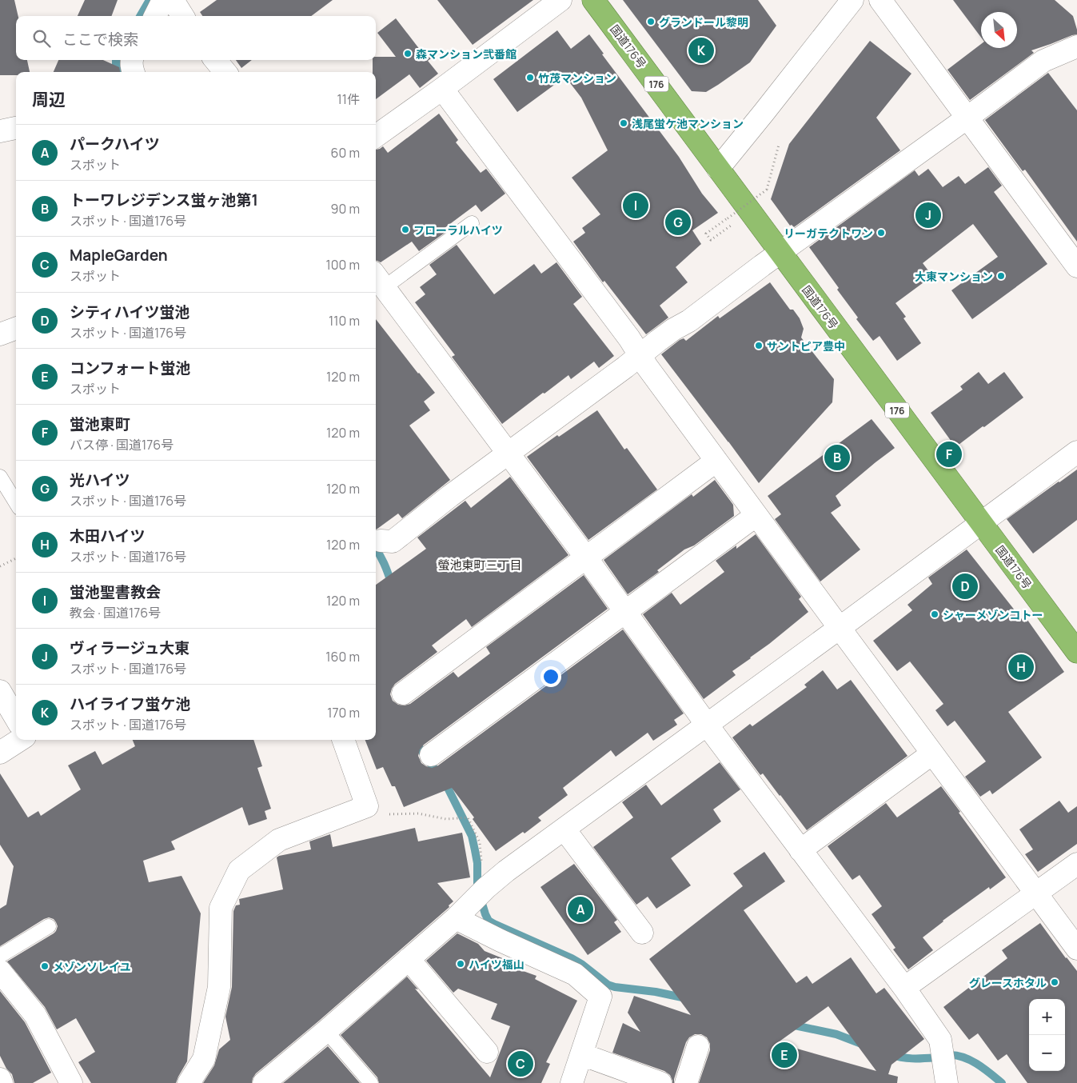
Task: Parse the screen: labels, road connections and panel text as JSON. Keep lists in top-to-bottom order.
{
  "streets": {
    "highway": ["国道176号", "176"]
  },
  "districts": ["螢池東町三丁目"],
  "places": [
    "グランドール黎明",
    "森マンション弐番館",
    "竹茂マンション",
    "浅尾蛍ケ池マンション",
    "フローラルハイツ",
    "リーガテクトワン",
    "大東マンション",
    "サントピア豊中",
    "シャーメゾンコトー",
    "ハイツ福山",
    "メゾンソレイユ",
    "グレースホタル"
  ],
  "north": "bottom right",
  "page": {
    "search": "ここで検索",
    "pins": [
      "K",
      "I",
      "J",
      "G",
      "F",
      "B",
      "D",
      "H",
      "A",
      "E",
      "C"
    ],
    "heading": ["周辺", "11件"],
    "list": [
      {
        "mark": "A",
        "name": "パークハイツ",
        "note": "スポット",
        "value": "60 m"
      },
      {
        "mark": "B",
        "name": "トーワレジデンス蛍ヶ池第1",
        "note": "スポット · 国道176号",
        "value": "90 m"
      },
      {
        "mark": "C",
        "name": "MapleGarden",
        "note": "スポット",
        "value": "100 m"
      },
      {
        "mark": "D",
        "name": "シティハイツ蛍池",
        "note": "スポット · 国道176号",
        "value": "110 m"
      },
      {
        "mark": "E",
        "name": "コンフォート蛍池",
        "note": "スポット",
        "value": "120 m"
      },
      {
        "mark": "F",
        "name": "蛍池東町",
        "note": "バス停 · 国道176号",
        "value": "120 m"
      },
      {
        "mark": "G",
        "name": "光ハイツ",
        "note": "スポット · 国道176号",
        "value": "120 m"
      },
      {
        "mark": "H",
        "name": "木田ハイツ",
        "note": "スポット · 国道176号",
        "value": "120 m"
      },
      {
        "mark": "I",
        "name": "蛍池聖書教会",
        "note": "教会 · 国道176号",
        "value": "120 m"
      },
      {
        "mark": "J",
        "name": "ヴィラージュ大東",
        "note": "スポット · 国道176号",
        "value": "160 m"
      },
      {
        "mark": "K",
        "name": "ハイライフ蛍ケ池",
        "note": "スポット · 国道176号",
        "value": "170 m"
      }
    ],
    "map_buttons": ["+", "−"]
  }
}
